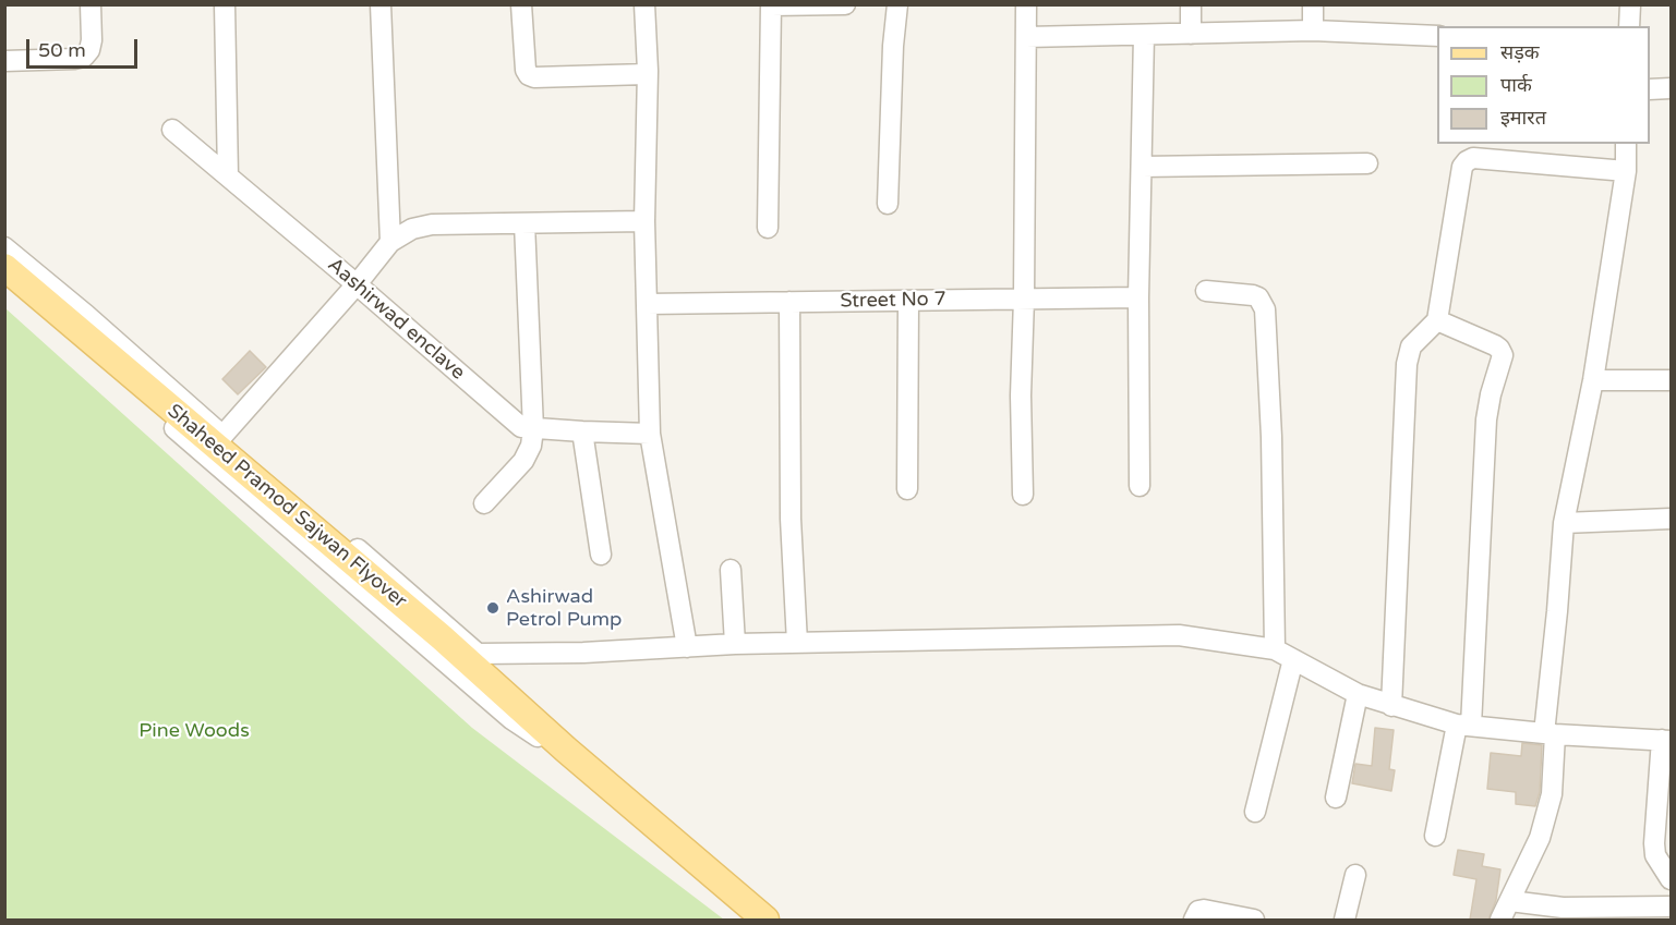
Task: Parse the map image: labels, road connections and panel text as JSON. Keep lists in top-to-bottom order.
{
  "streets": {
    "main road": ["Shaheed Pramod Sajwan Flyover"],
    "street": ["Street No 7", "Aashirwad enclave"]
  },
  "parks": ["Pine Woods"],
  "places": ["Ashirwad Petrol Pump"],
  "legend": ["सड़क", "पार्क", "इमारत"],
  "scale_bar": "50 m"
}
